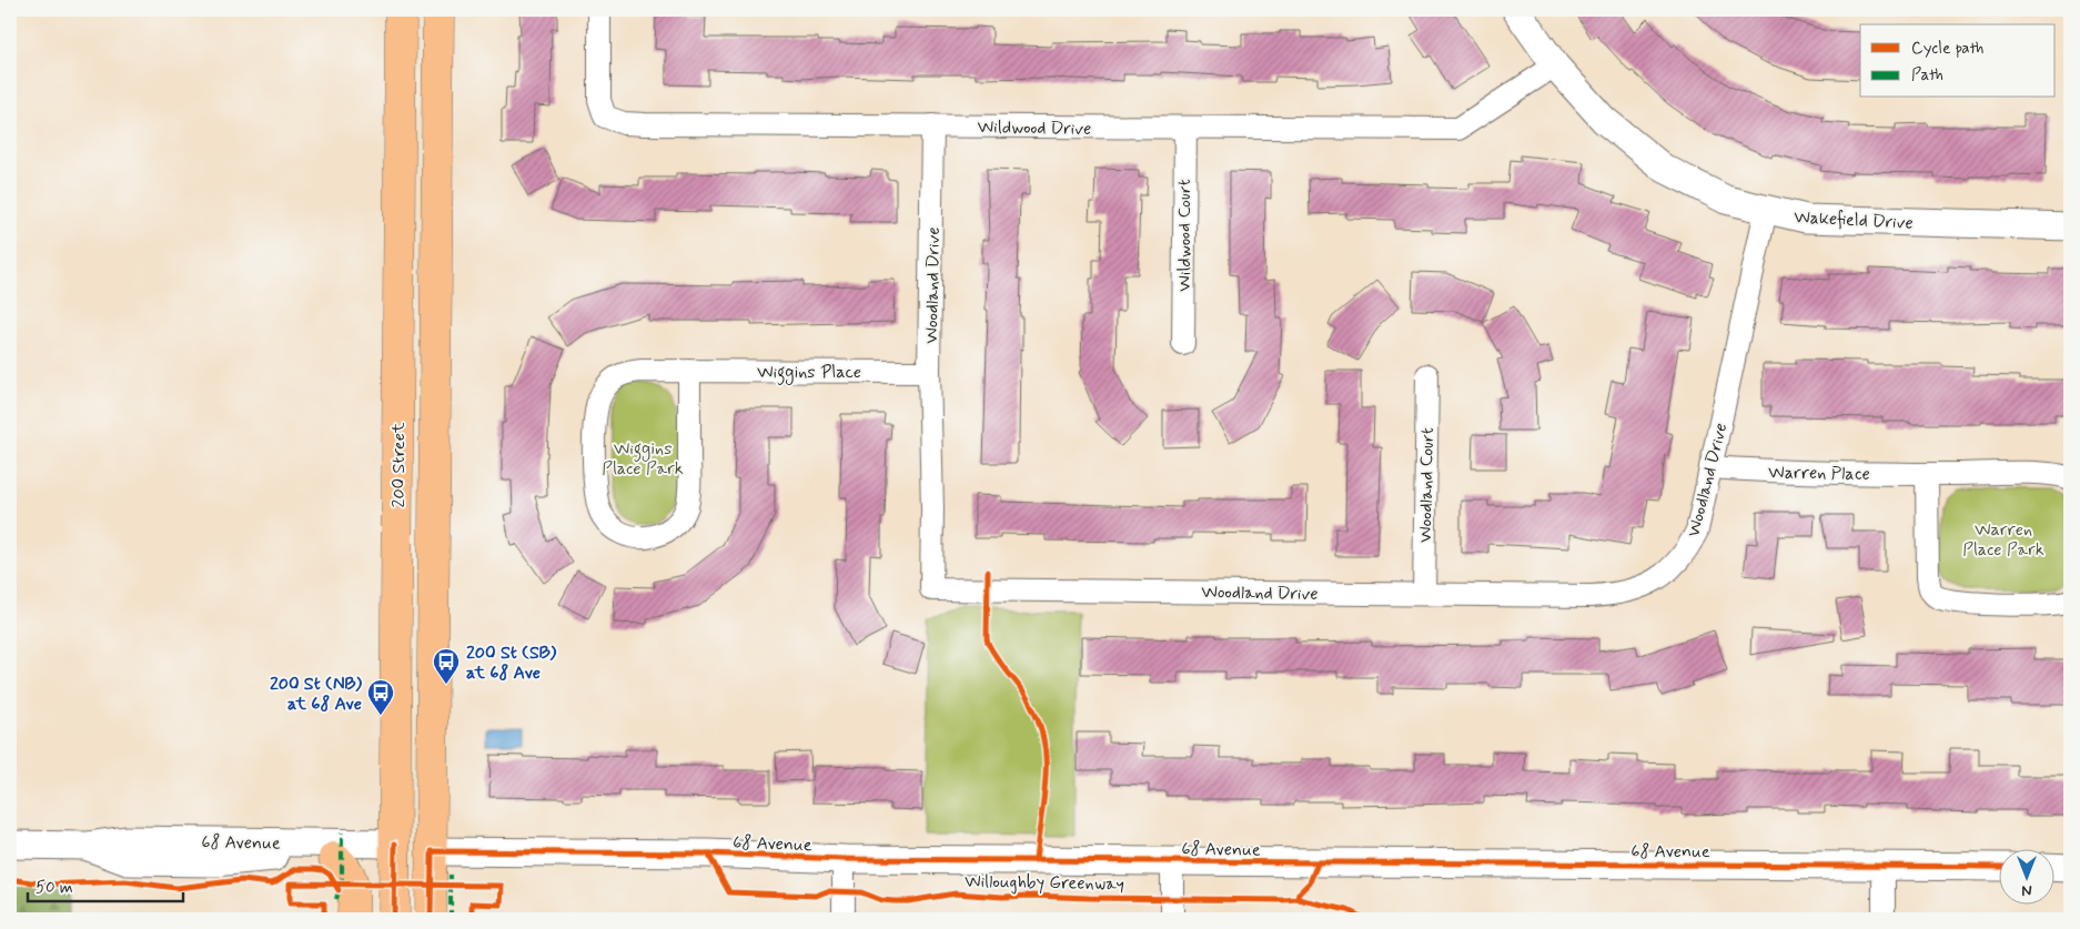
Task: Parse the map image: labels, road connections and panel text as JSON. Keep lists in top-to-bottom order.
{
  "streets": {
    "main road": ["200 Street"],
    "street": [
      "Wildwood Drive",
      "Wakefield Drive",
      "Wildwood Court",
      "Woodland Drive",
      "Wiggins Place",
      "Warren Place",
      "Woodland Court",
      "68 Avenue"
    ],
    "cycle path": ["Willoughby Greenway"]
  },
  "crossings": [
    ["Wildwood Drive", "Wakefield Drive"],
    ["Wildwood Drive", "Wildwood Court"],
    ["Wildwood Drive", "Woodland Drive"],
    ["Wakefield Drive", "Woodland Drive"],
    ["Woodland Drive", "Wiggins Place"],
    ["Woodland Drive", "Warren Place"],
    ["Woodland Drive", "Woodland Court"],
    ["200 Street", "68 Avenue"]
  ],
  "parks": ["Wiggins Place Park", "Warren Place Park"],
  "places": {
    "bus stop": ["200 St (SB) at 68 Ave", "200 St (NB) at 68 Ave"]
  },
  "legend": ["Cycle path", "Path"],
  "scale_bar": "50 m",
  "north": "bottom"
}
